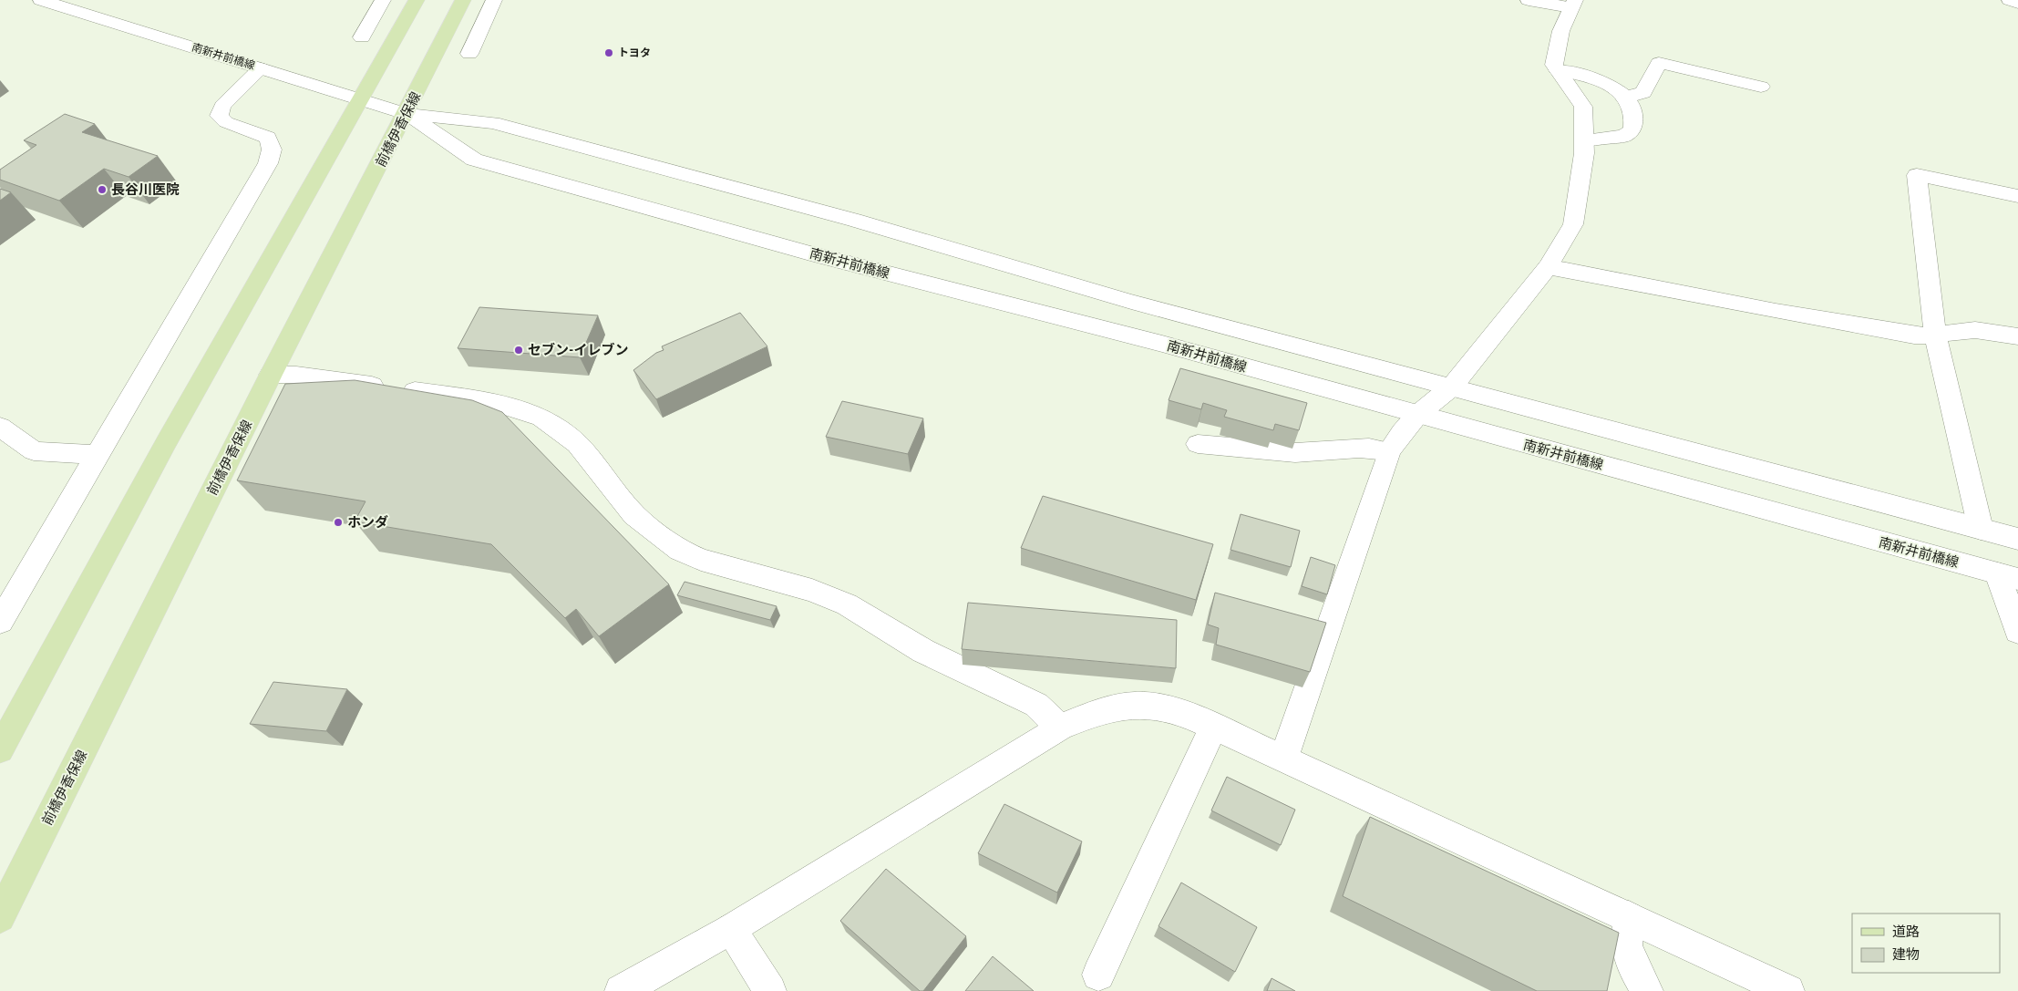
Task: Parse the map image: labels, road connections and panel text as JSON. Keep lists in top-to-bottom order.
{
  "streets": {
    "main road": ["前橋伊香保線"],
    "street": ["南新井前橋線"]
  },
  "crossings": [
    ["南新井前橋線", "前橋伊香保線"]
  ],
  "places": [
    "トヨタ",
    "長谷川医院",
    "セブン-イレブン",
    "ホンダ"
  ],
  "legend": ["道路", "建物"]
}
